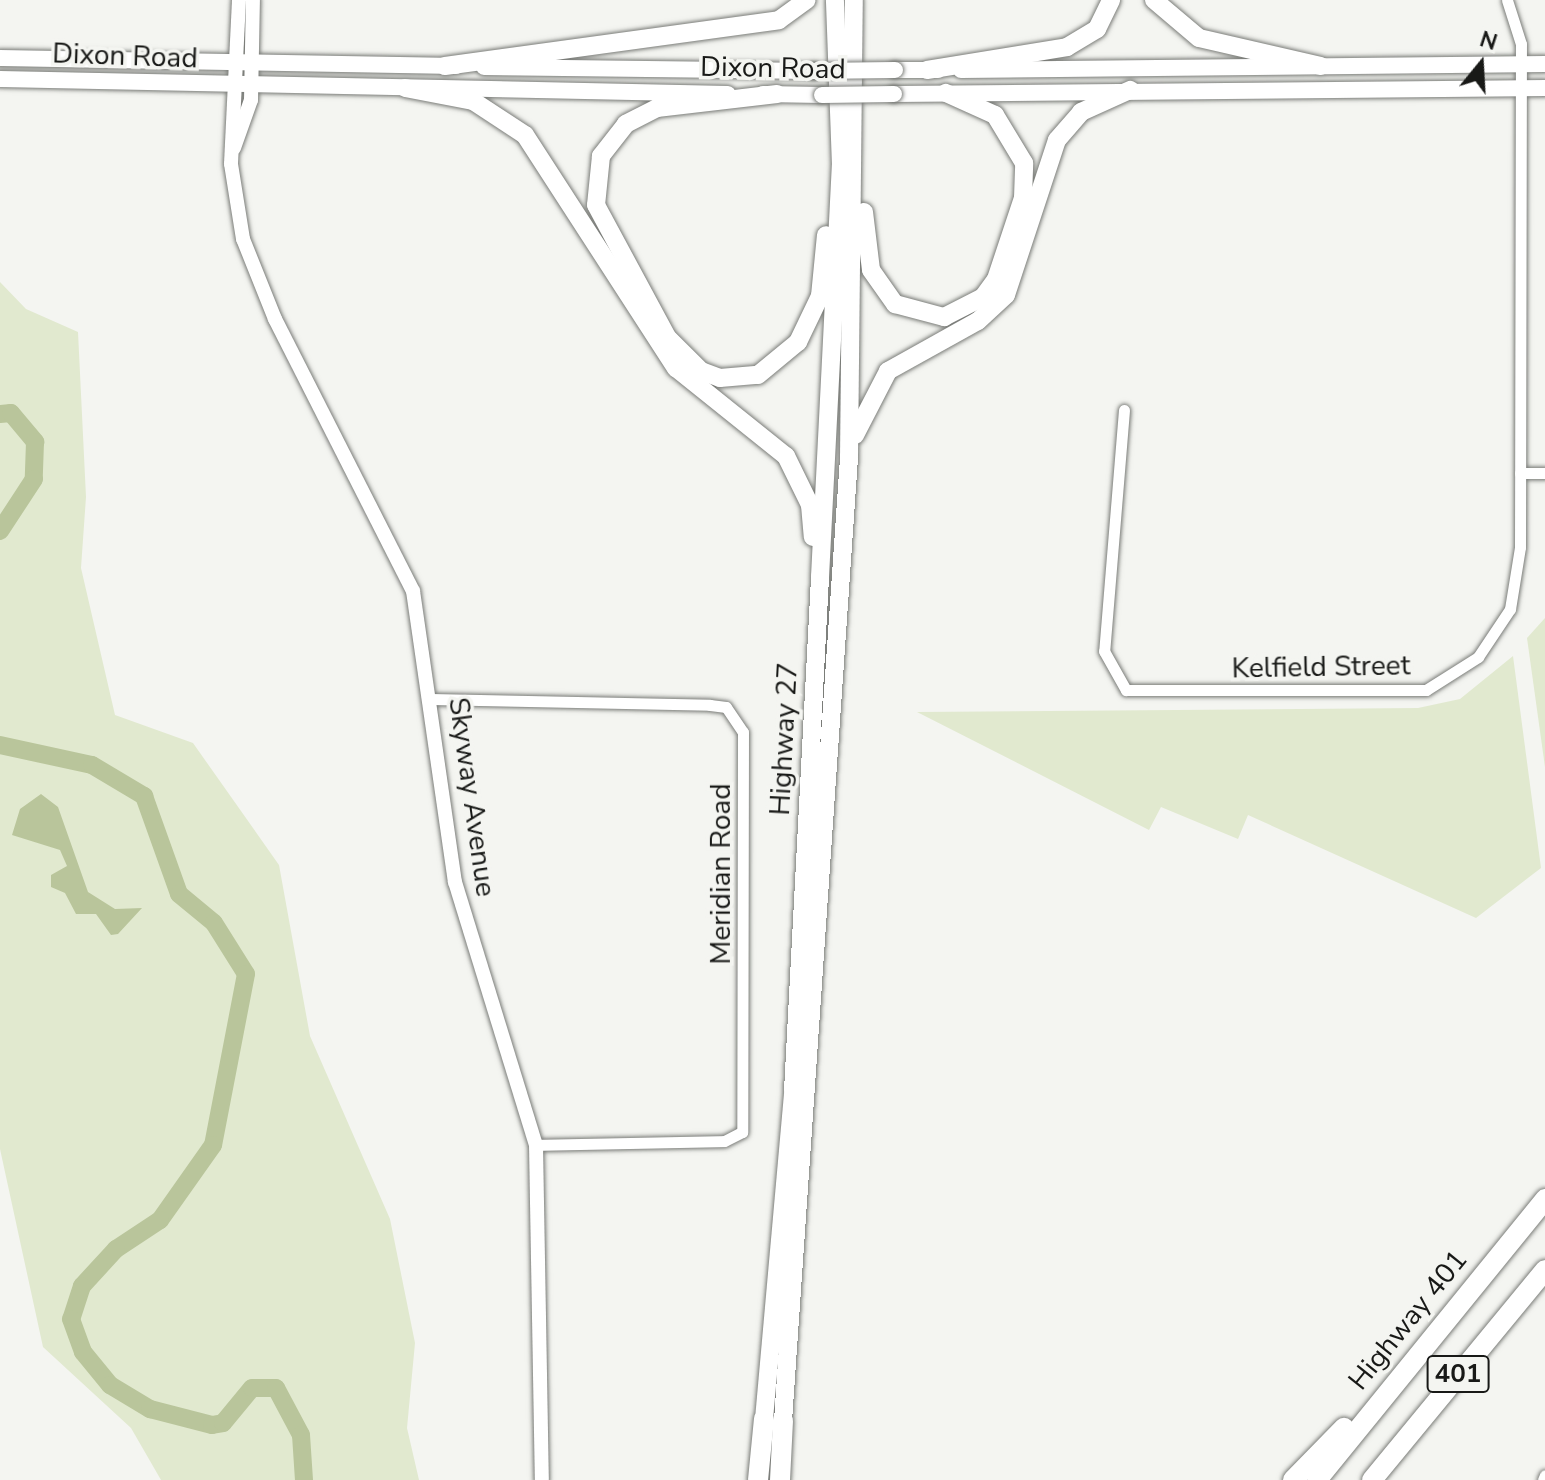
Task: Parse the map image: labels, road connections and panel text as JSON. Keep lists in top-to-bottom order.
{
  "streets": {
    "highway": ["Highway 27", "Highway 401", "401"],
    "main road": ["Dixon Road"],
    "street": ["Kelfield Street", "Skyway Avenue", "Meridian Road"]
  },
  "crossings": [
    ["Dixon Road", "Kelfield Street"],
    ["Dixon Road", "Skyway Avenue"],
    ["Skyway Avenue", "Meridian Road"]
  ],
  "north": "top"
}
